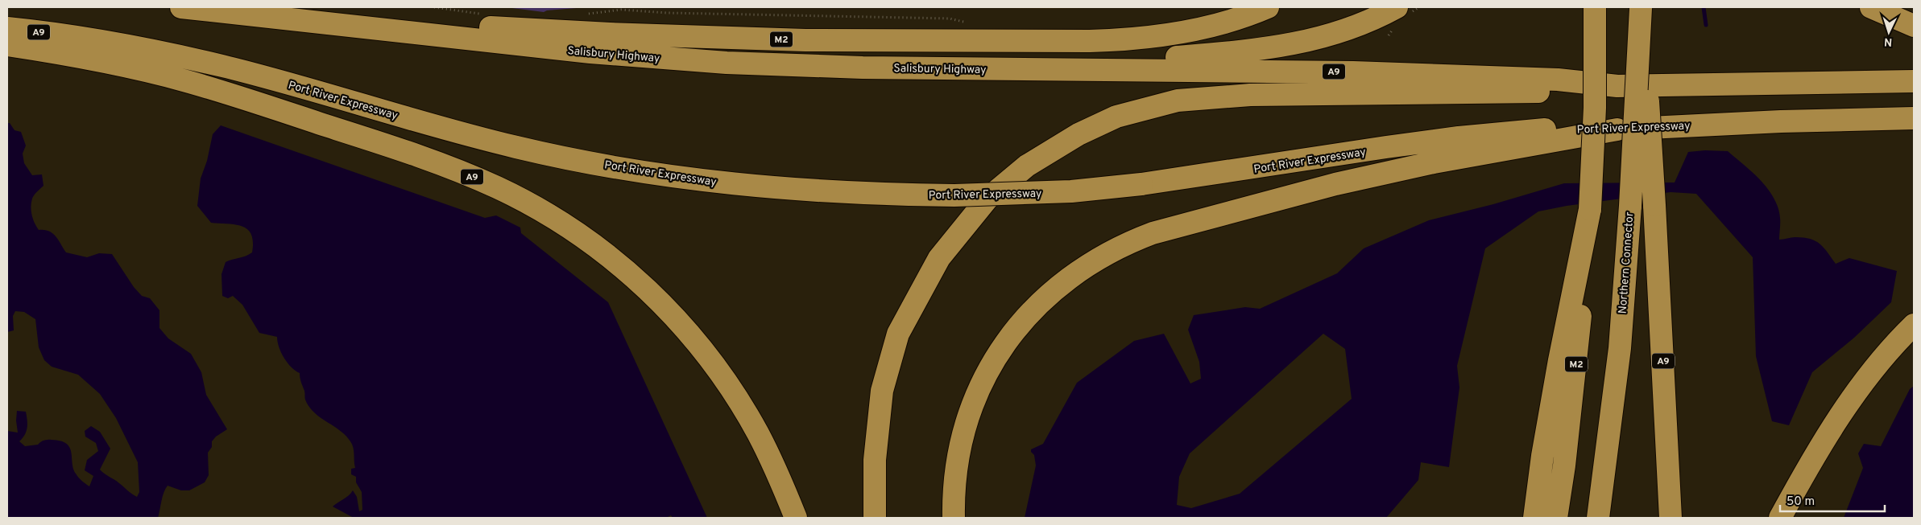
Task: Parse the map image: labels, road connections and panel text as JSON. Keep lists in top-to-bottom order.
{
  "streets": {
    "highway": [
      "A9",
      "M2",
      "Salisbury Highway",
      "Port River Expressway",
      "Northern Connector"
    ]
  },
  "crossings": [
    ["A9", "Salisbury Highway"],
    ["A9", "Northern Connector"]
  ],
  "scale_bar": "50 m",
  "north": "bottom"
}
